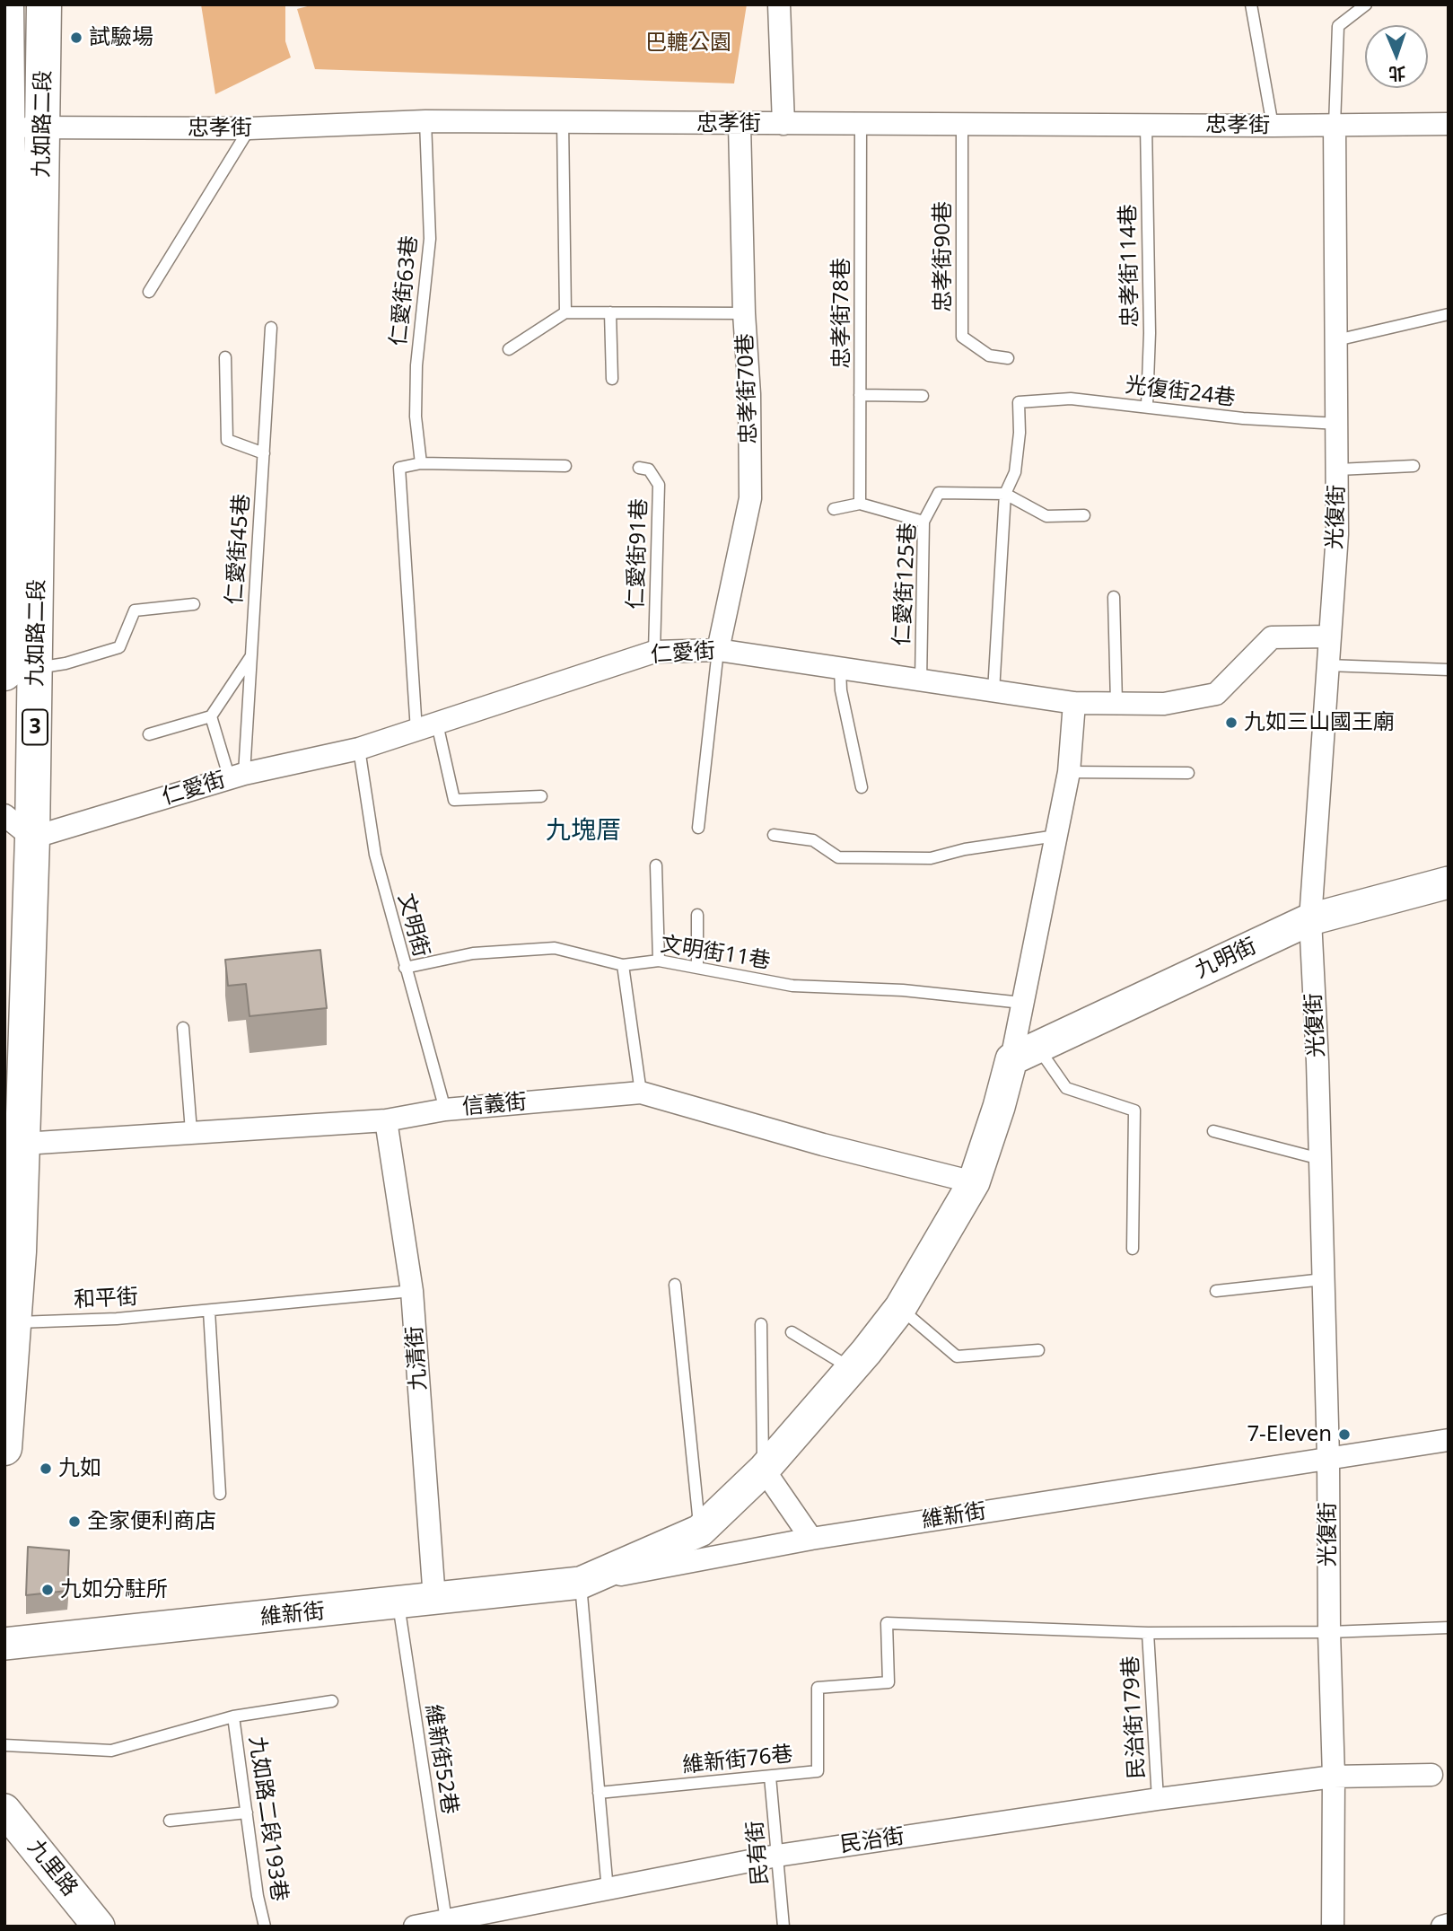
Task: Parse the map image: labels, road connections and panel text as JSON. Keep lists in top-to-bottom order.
{
  "streets": {
    "main road": ["九如路二段", "3"],
    "street": [
      "忠孝街",
      "忠孝街70巷",
      "光復街",
      "仁愛街",
      "九明街",
      "信義街",
      "九清街",
      "維新街",
      "民治街",
      "九里路"
    ],
    "lane": [
      "忠孝街90巷",
      "忠孝街114巷",
      "仁愛街63巷",
      "忠孝街78巷",
      "光復街24巷",
      "仁愛街45巷",
      "仁愛街91巷",
      "仁愛街125巷",
      "文明街",
      "文明街11巷",
      "和平街",
      "民治街179巷",
      "維新街52巷",
      "維新街76巷",
      "九如路二段193巷",
      "民有街"
    ]
  },
  "crossings": [
    ["九如路二段", "忠孝街"],
    ["九如路二段", "仁愛街"],
    ["九如路二段", "信義街"],
    ["九如路二段", "和平街"],
    ["忠孝街", "忠孝街90巷"],
    ["忠孝街", "忠孝街114巷"],
    ["忠孝街", "仁愛街63巷"],
    ["忠孝街", "忠孝街78巷"],
    ["忠孝街", "忠孝街70巷"],
    ["忠孝街", "光復街"],
    ["忠孝街114巷", "光復街24巷"],
    ["忠孝街70巷", "仁愛街"],
    ["光復街24巷", "光復街"],
    ["光復街24巷", "仁愛街125巷"],
    ["光復街", "仁愛街"],
    ["光復街", "九明街"],
    ["光復街", "維新街"],
    ["光復街", "民治街"],
    ["仁愛街45巷", "仁愛街"],
    ["仁愛街91巷", "仁愛街"],
    ["仁愛街125巷", "仁愛街"],
    ["仁愛街", "文明街"],
    ["文明街", "文明街11巷"],
    ["文明街", "信義街"],
    ["九明街", "維新街"],
    ["信義街", "九清街"],
    ["信義街", "維新街"],
    ["和平街", "九清街"],
    ["九清街", "維新街"],
    ["維新街", "維新街52巷"],
    ["民治街179巷", "維新街76巷"],
    ["民治街179巷", "民治街"],
    ["維新街52巷", "民治街"],
    ["維新街76巷", "民有街"],
    ["民治街", "民有街"]
  ],
  "districts": ["九塊厝"],
  "parks": ["巴轆公園"],
  "places": [
    "試驗場",
    "九如三山國王廟",
    "7-Eleven",
    "九如",
    "全家便利商店",
    "九如分駐所"
  ],
  "north": "bottom"
}
